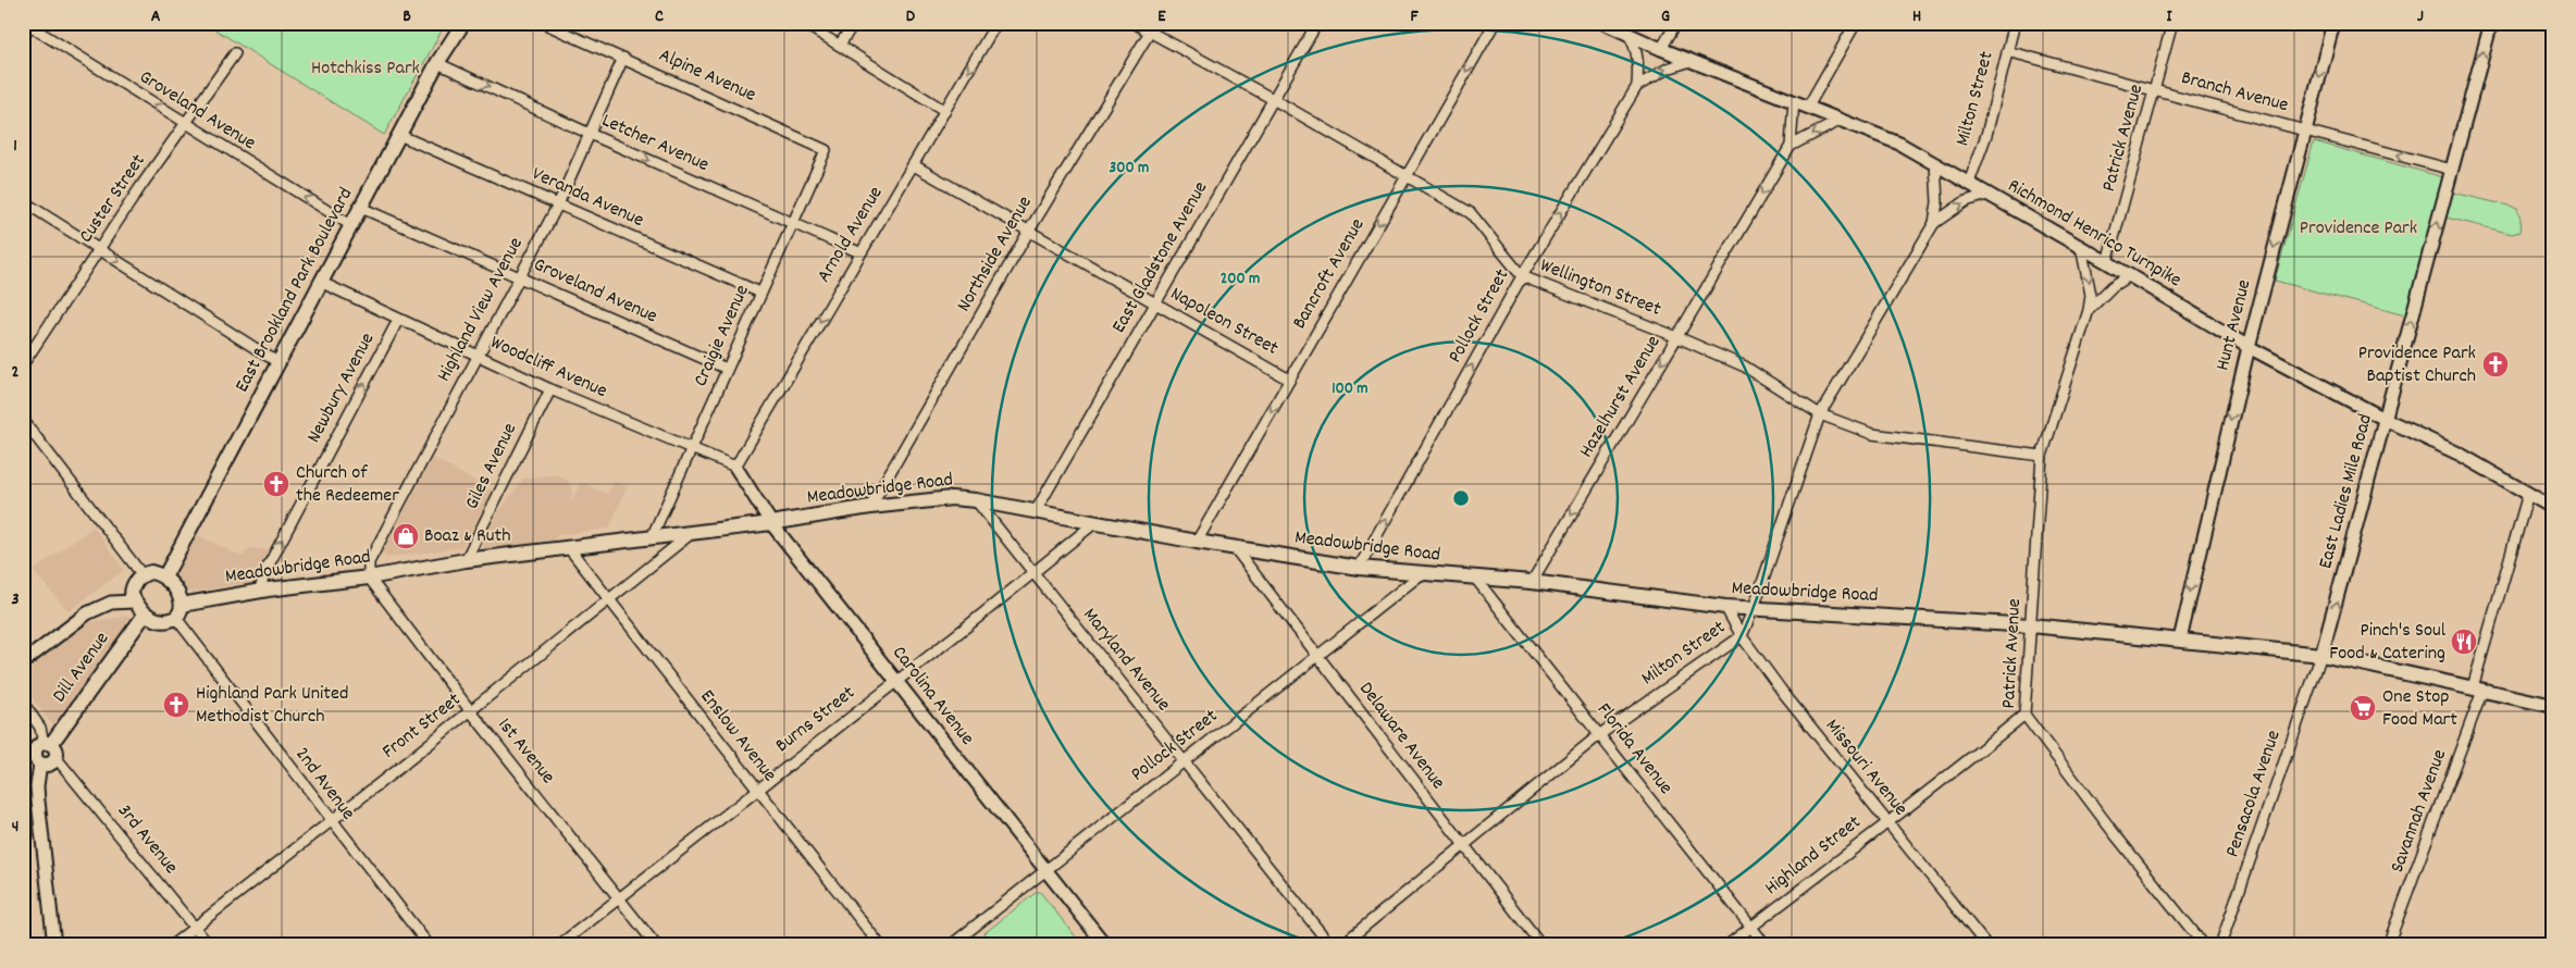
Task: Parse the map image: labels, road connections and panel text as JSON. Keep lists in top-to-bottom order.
{
  "streets": {
    "main road": ["East Brookland Park Boulevard", "Meadowbridge Road", "Dill Avenue"],
    "street": [
      "Alpine Avenue",
      "Branch Avenue",
      "Milton Street",
      "Groveland Avenue",
      "Patrick Avenue",
      "Letcher Avenue",
      "Veranda Avenue",
      "Custer Street",
      "Richmond Henrico Turnpike",
      "Arnold Avenue",
      "Northside Avenue",
      "East Gladstone Avenue",
      "Bancroft Avenue",
      "Wellington Street",
      "Highland View Avenue",
      "Pollock Street",
      "Napoleon Street",
      "Hunt Avenue",
      "Craigie Avenue",
      "Woodcliff Avenue",
      "Newbury Avenue",
      "Hazelhurst Avenue",
      "Giles Avenue",
      "East Ladies Mile Road",
      "Maryland Avenue",
      "Carolina Avenue",
      "Burns Street",
      "Front Street",
      "Enslow Avenue",
      "Delaware Avenue",
      "Florida Avenue",
      "1st Avenue",
      "Missouri Avenue",
      "2nd Avenue",
      "Pensacola Avenue",
      "Savannah Avenue",
      "3rd Avenue",
      "Highland Street"
    ]
  },
  "crossings": [
    ["Alpine Avenue", "Highland View Avenue"],
    ["Alpine Avenue", "Craigie Avenue"],
    ["Branch Avenue", "Milton Street"],
    ["Branch Avenue", "Patrick Avenue"],
    ["Branch Avenue", "Hunt Avenue"],
    ["Branch Avenue", "East Ladies Mile Road"],
    ["Milton Street", "Richmond Henrico Turnpike"],
    ["Milton Street", "Wellington Street"],
    ["Milton Street", "Meadowbridge Road"],
    ["Milton Street", "Delaware Avenue"],
    ["Milton Street", "Florida Avenue"],
    ["Milton Street", "Missouri Avenue"],
    ["Groveland Avenue", "Custer Street"],
    ["Groveland Avenue", "East Brookland Park Boulevard"],
    ["Groveland Avenue", "Highland View Avenue"],
    ["Groveland Avenue", "Craigie Avenue"],
    ["Patrick Avenue", "Richmond Henrico Turnpike"],
    ["Patrick Avenue", "Wellington Street"],
    ["Patrick Avenue", "Meadowbridge Road"],
    ["Patrick Avenue", "Highland Street"],
    ["Letcher Avenue", "Arnold Avenue"],
    ["Letcher Avenue", "East Brookland Park Boulevard"],
    ["Letcher Avenue", "Highland View Avenue"],
    ["Letcher Avenue", "Craigie Avenue"],
    ["Veranda Avenue", "East Brookland Park Boulevard"],
    ["Veranda Avenue", "Highland View Avenue"],
    ["Veranda Avenue", "Craigie Avenue"],
    ["Richmond Henrico Turnpike", "Pollock Street"],
    ["Richmond Henrico Turnpike", "Hunt Avenue"],
    ["Richmond Henrico Turnpike", "Hazelhurst Avenue"],
    ["Richmond Henrico Turnpike", "East Ladies Mile Road"],
    ["Richmond Henrico Turnpike", "Savannah Avenue"],
    ["Arnold Avenue", "Napoleon Street"],
    ["Arnold Avenue", "Woodcliff Avenue"],
    ["Arnold Avenue", "Carolina Avenue"],
    ["Northside Avenue", "Wellington Street"],
    ["Northside Avenue", "Napoleon Street"],
    ["Northside Avenue", "Meadowbridge Road"],
    ["East Gladstone Avenue", "Wellington Street"],
    ["East Gladstone Avenue", "Napoleon Street"],
    ["East Gladstone Avenue", "Meadowbridge Road"],
    ["Bancroft Avenue", "Wellington Street"],
    ["Bancroft Avenue", "Napoleon Street"],
    ["Bancroft Avenue", "Meadowbridge Road"],
    ["Wellington Street", "Pollock Street"],
    ["Wellington Street", "Hazelhurst Avenue"],
    ["East Brookland Park Boulevard", "Woodcliff Avenue"],
    ["East Brookland Park Boulevard", "Meadowbridge Road"],
    ["East Brookland Park Boulevard", "Dill Avenue"],
    ["East Brookland Park Boulevard", "2nd Avenue"],
    ["Highland View Avenue", "Woodcliff Avenue"],
    ["Highland View Avenue", "Meadowbridge Road"],
    ["Highland View Avenue", "1st Avenue"],
    ["Pollock Street", "Meadowbridge Road"],
    ["Pollock Street", "Maryland Avenue"],
    ["Pollock Street", "Carolina Avenue"],
    ["Pollock Street", "Delaware Avenue"],
    ["Hunt Avenue", "Meadowbridge Road"],
    ["Craigie Avenue", "Woodcliff Avenue"],
    ["Craigie Avenue", "Meadowbridge Road"],
    ["Woodcliff Avenue", "Newbury Avenue"],
    ["Woodcliff Avenue", "Giles Avenue"],
    ["Woodcliff Avenue", "Carolina Avenue"],
    ["Newbury Avenue", "Meadowbridge Road"],
    ["Hazelhurst Avenue", "Meadowbridge Road"],
    ["Giles Avenue", "Meadowbridge Road"],
    ["Meadowbridge Road", "East Ladies Mile Road"],
    ["Meadowbridge Road", "Maryland Avenue"],
    ["Meadowbridge Road", "Dill Avenue"],
    ["Meadowbridge Road", "Carolina Avenue"],
    ["Meadowbridge Road", "Burns Street"],
    ["Meadowbridge Road", "Front Street"],
    ["Meadowbridge Road", "Enslow Avenue"],
    ["Meadowbridge Road", "Delaware Avenue"],
    ["Meadowbridge Road", "Florida Avenue"],
    ["Meadowbridge Road", "1st Avenue"],
    ["Meadowbridge Road", "Missouri Avenue"],
    ["Meadowbridge Road", "2nd Avenue"],
    ["Meadowbridge Road", "Pensacola Avenue"],
    ["Meadowbridge Road", "Savannah Avenue"],
    ["East Ladies Mile Road", "Pensacola Avenue"],
    ["Maryland Avenue", "Burns Street"],
    ["Dill Avenue", "2nd Avenue"],
    ["Dill Avenue", "3rd Avenue"],
    ["Carolina Avenue", "Burns Street"],
    ["Burns Street", "Enslow Avenue"],
    ["Burns Street", "1st Avenue"],
    ["Front Street", "Enslow Avenue"],
    ["Front Street", "1st Avenue"],
    ["Front Street", "2nd Avenue"],
    ["Front Street", "3rd Avenue"],
    ["Florida Avenue", "Highland Street"],
    ["Missouri Avenue", "Highland Street"]
  ],
  "one_way": [
    "Groveland Avenue",
    "Letcher Avenue",
    "Arnold Avenue",
    "Bancroft Avenue",
    "Pollock Street",
    "Hunt Avenue",
    "Newbury Avenue",
    "Hazelhurst Avenue",
    "East Ladies Mile Road"
  ],
  "parks": ["Hotchkiss Park", "Providence Park"],
  "places": {
    "church": ["Providence Park Baptist Church", "Church of the Redeemer", "Highland Park United Methodist Church"],
    "shop": ["Boaz & Ruth"],
    "restaurant": ["Pinch's Soul Food & Catering"],
    "supermarket": ["One Stop Food Mart"]
  },
  "grid": {
    "columns": [
      "A",
      "B",
      "C",
      "D",
      "E",
      "F",
      "G",
      "H",
      "I",
      "J"
    ],
    "rows": [
      "1",
      "2",
      "3",
      "4"
    ]
  },
  "rings": ["300 m", "200 m", "100 m"]
}
